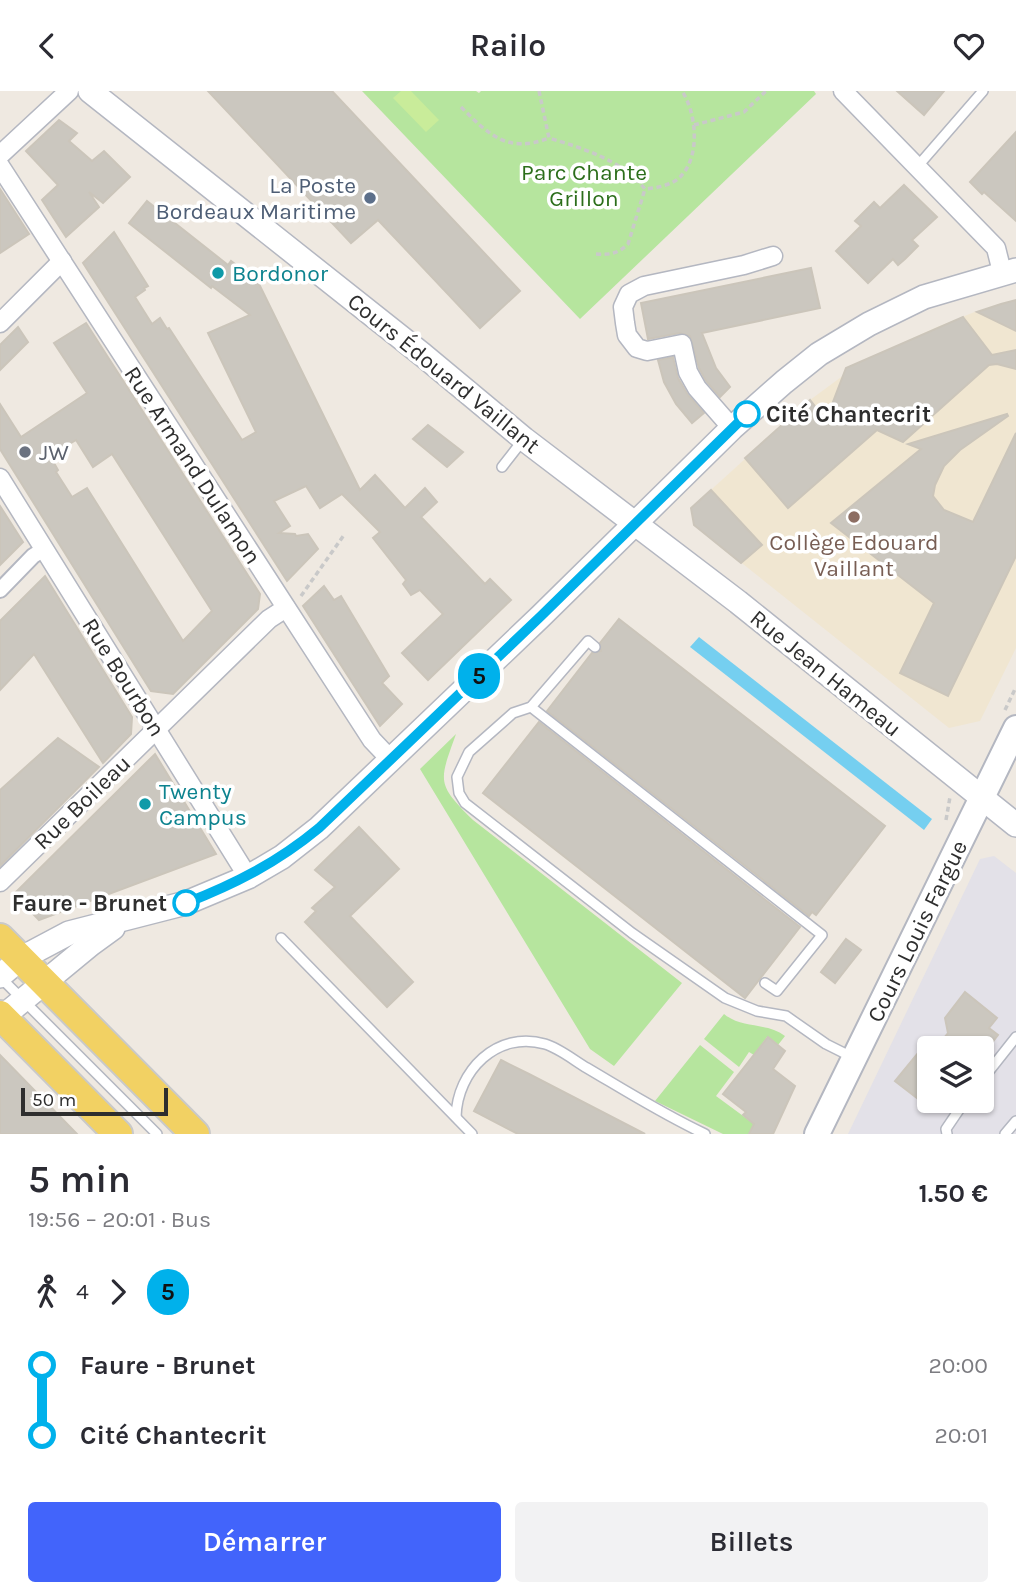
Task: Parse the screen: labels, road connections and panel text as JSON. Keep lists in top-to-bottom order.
{
  "streets": {
    "main road": ["Cours Louis Fargue"],
    "street": [
      "Cours Édouard Vaillant",
      "Rue Armand Dulamon",
      "Rue Jean Hameau",
      "Rue Bourbon",
      "Rue Boileau"
    ]
  },
  "crossings": [
    ["Cours Édouard Vaillant", "Rue Jean Hameau"],
    ["Rue Armand Dulamon", "Rue Boileau"],
    ["Rue Jean Hameau", "Cours Louis Fargue"],
    ["Rue Bourbon", "Rue Boileau"]
  ],
  "parks": ["Parc Chante Grillon"],
  "places": [
    "La Poste Bordeaux Maritime",
    "Bordonor",
    "Cité Chantecrit",
    "JW",
    "Collège Edouard Vaillant",
    "Twenty Campus",
    "Faure - Brunet"
  ],
  "lines": ["bus line 5"],
  "scale_bar": "50 m",
  "page": {
    "header": "Railo",
    "on_map": "5",
    "scale": "50 m",
    "heading": ["5 min", "19:56 – 20:01 · Bus", "1.50 €"],
    "legs": ["4", "5"],
    "list": [
      {
        "name": "Faure - Brunet",
        "value": "20:00"
      },
      {
        "name": "Cité Chantecrit",
        "value": "20:01"
      }
    ],
    "buttons": ["Démarrer", "Billets"]
  }
}
